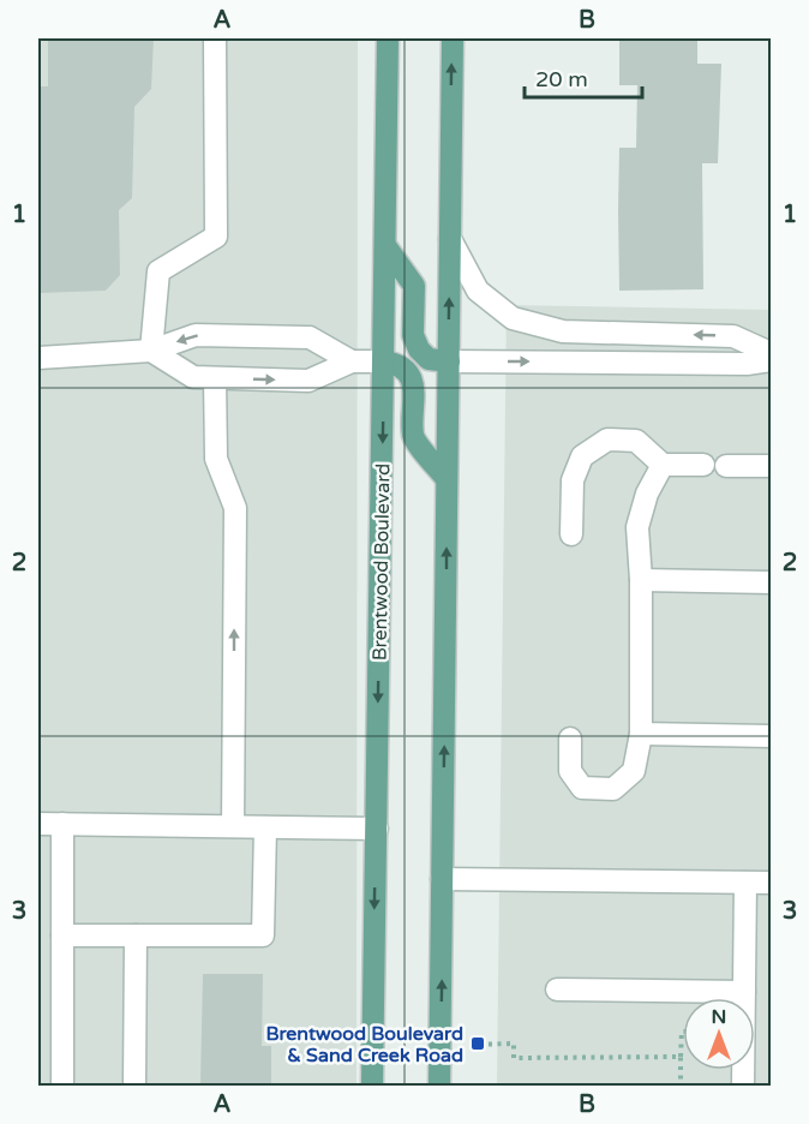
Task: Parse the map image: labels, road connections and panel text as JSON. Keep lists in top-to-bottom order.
{
  "streets": {
    "main road": ["Brentwood Boulevard"]
  },
  "places": {
    "transit": ["Brentwood Boulevard & Sand Creek Road"]
  },
  "scale_bar": "20 m",
  "north": "top",
  "grid": {
    "columns": ["A", "B"],
    "rows": ["1", "2", "3"]
  }
}
